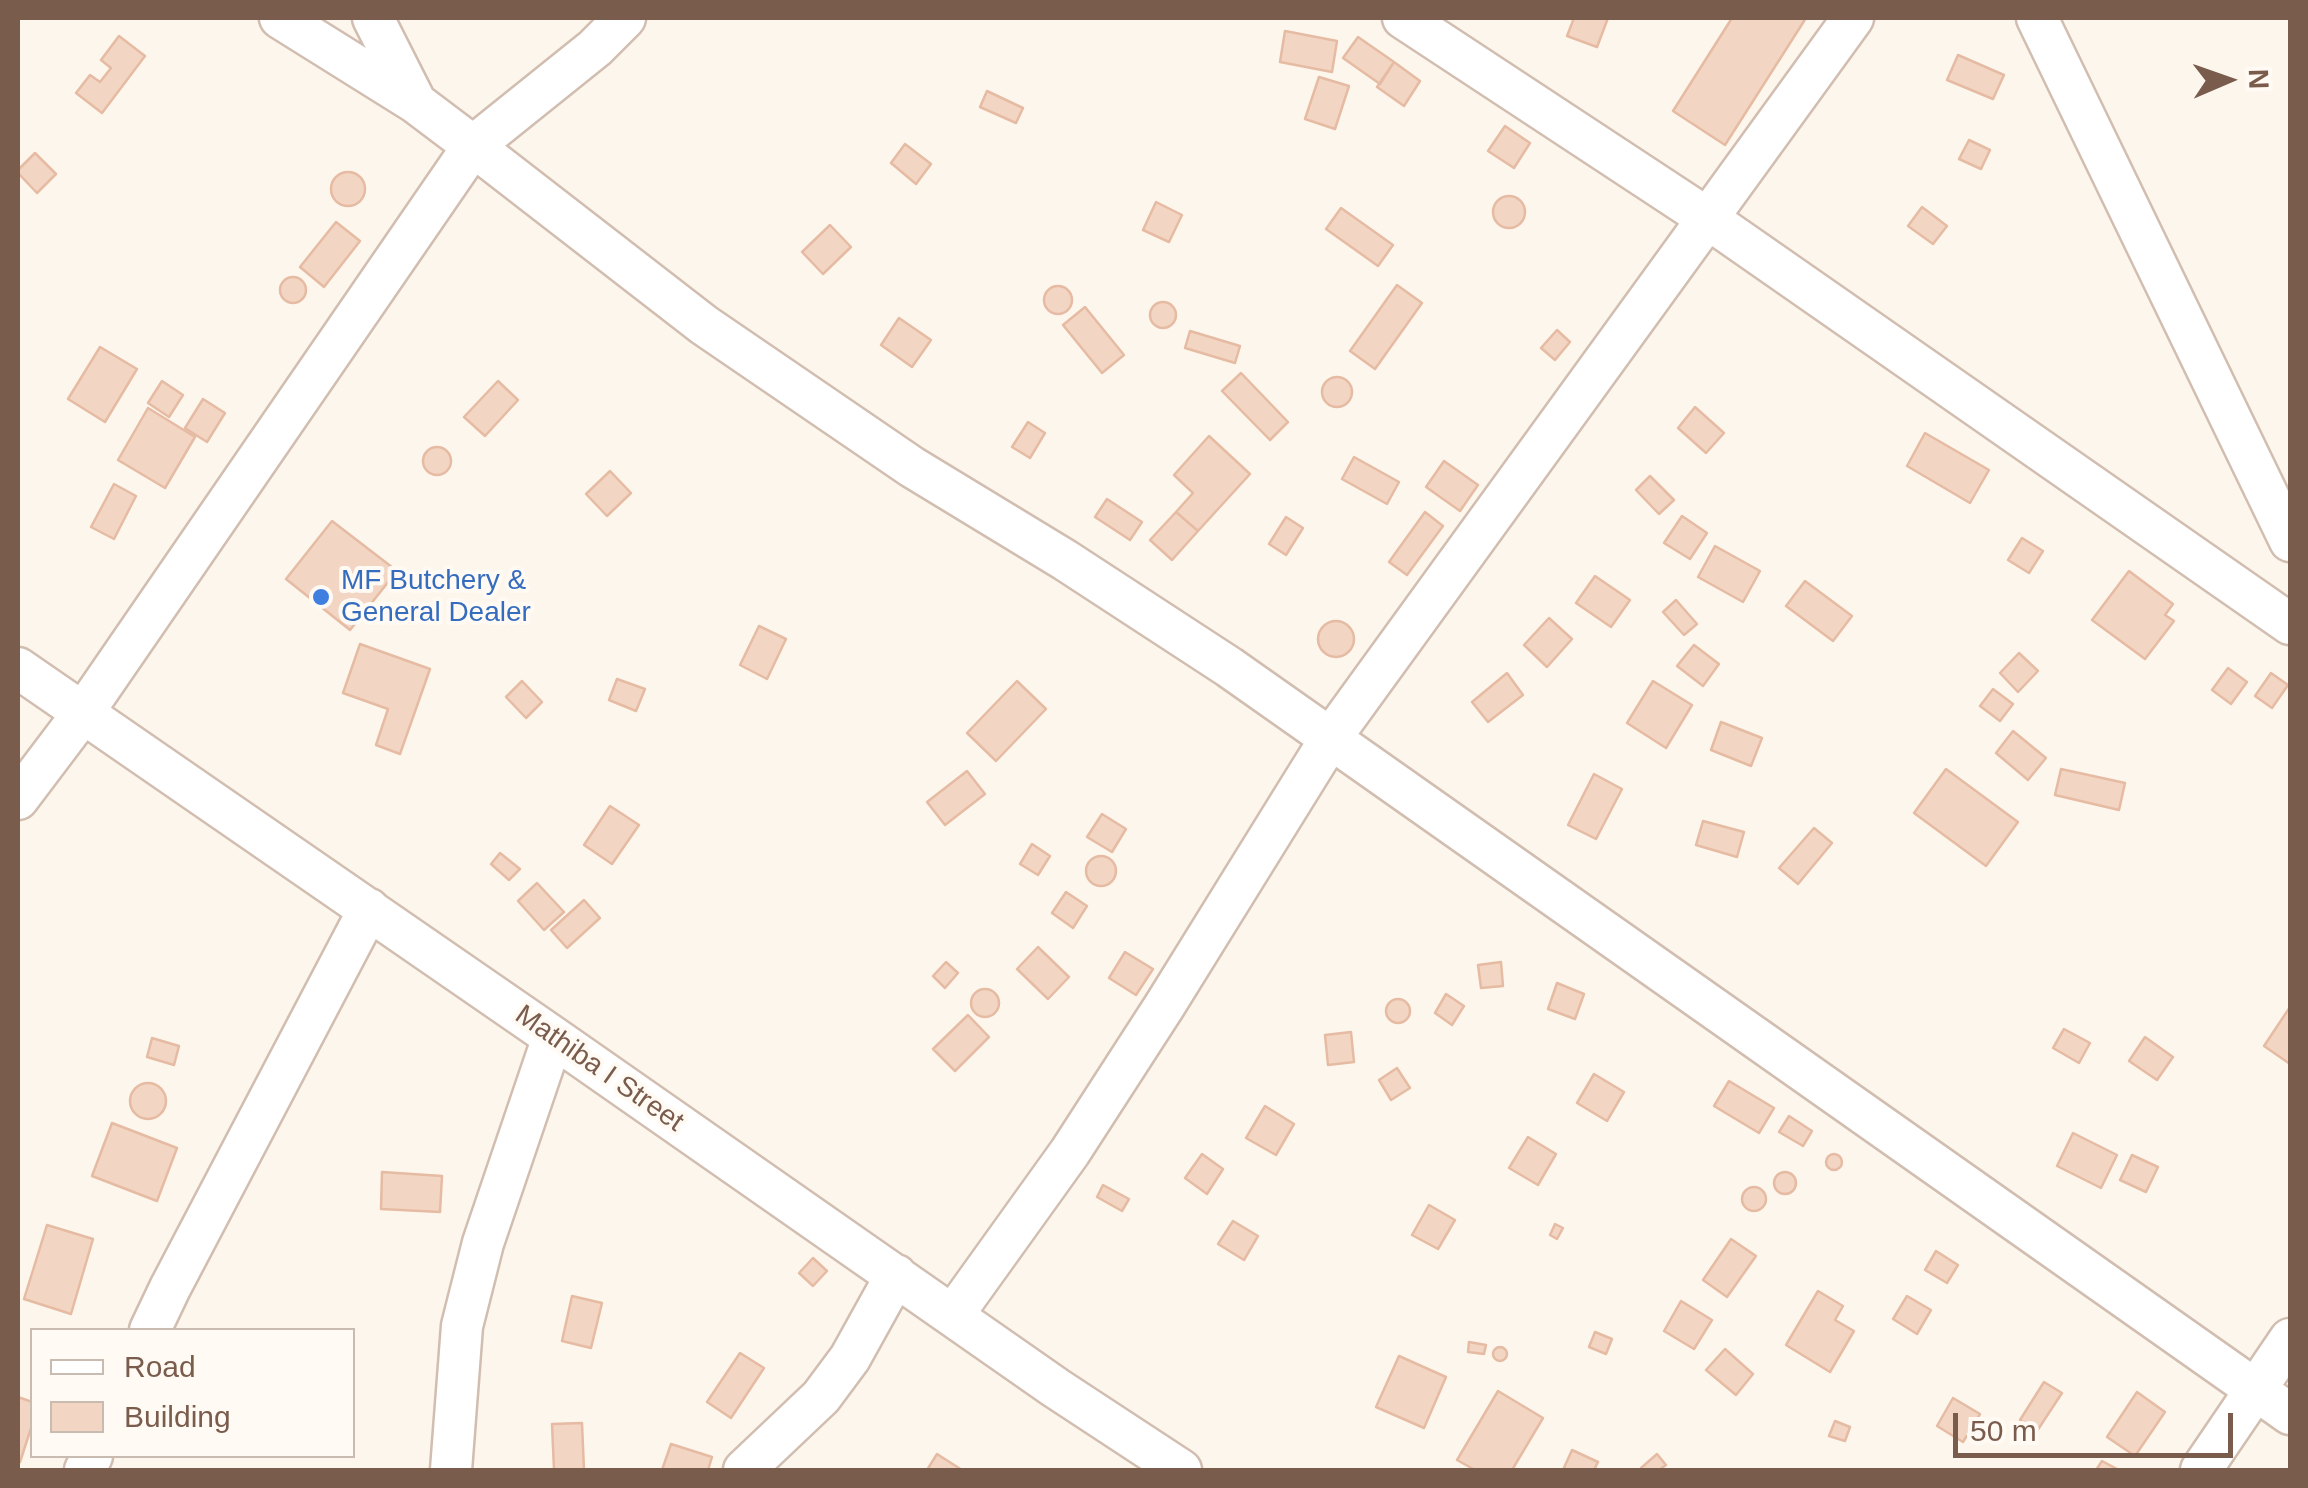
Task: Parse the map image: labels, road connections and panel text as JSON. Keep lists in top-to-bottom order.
{
  "streets": {
    "street": ["Mathiba I Street"]
  },
  "places": ["MF Butchery & General Dealer"],
  "legend": ["Road", "Building"],
  "scale_bar": "50 m",
  "north": "right"
}
